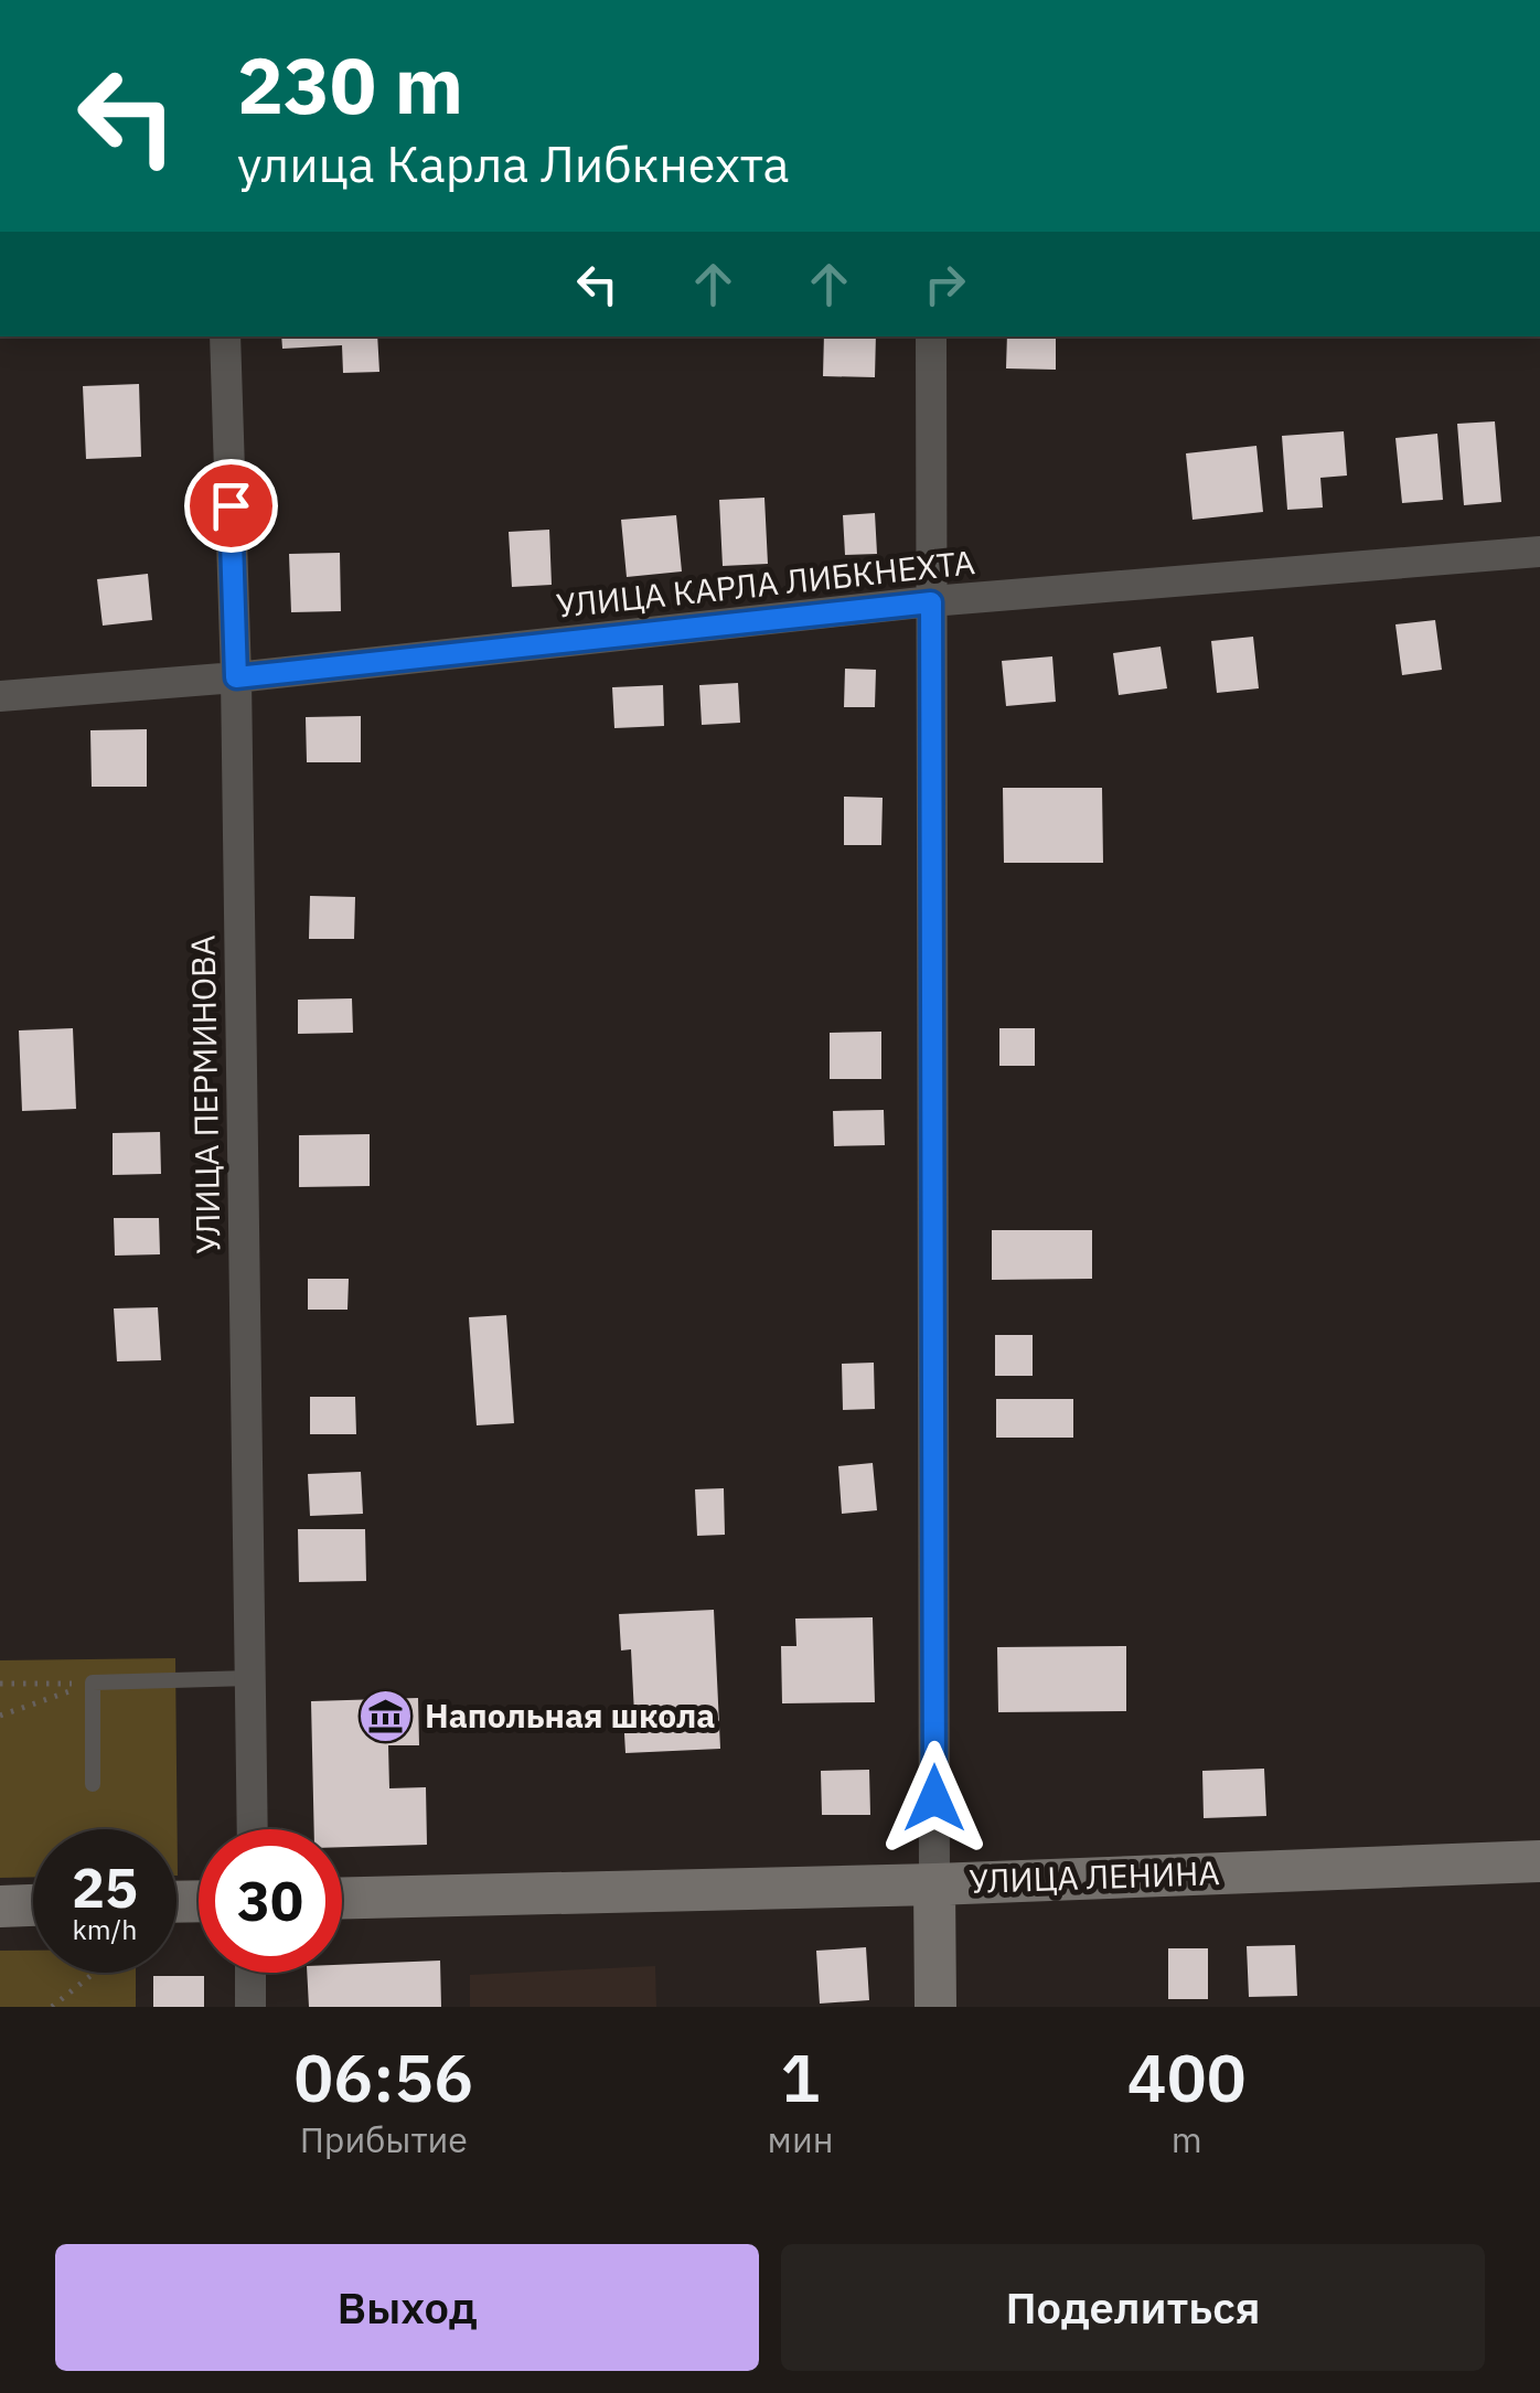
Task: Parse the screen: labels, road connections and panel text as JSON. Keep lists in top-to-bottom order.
{
  "streets": {
    "street": ["УЛИЦА КАРЛА ЛИБКНЕХТА", "УЛИЦА ПЕРМИНОВА", "УЛИЦА ЛЕНИНА"]
  },
  "crossings": [
    ["УЛИЦА КАРЛА ЛИБКНЕХТА", "УЛИЦА ПЕРМИНОВА"]
  ],
  "places": {
    "museum": ["Напольная школа"]
  },
  "page": {
    "turn": ["230 m", "улица Карла Либкнехта"],
    "speed": "25 km/h",
    "limit": "30",
    "eta": [
      "06:56",
      "Прибытие",
      "1",
      "мин",
      "400",
      "m"
    ],
    "buttons": ["Выход", "Поделиться"]
  }
}
